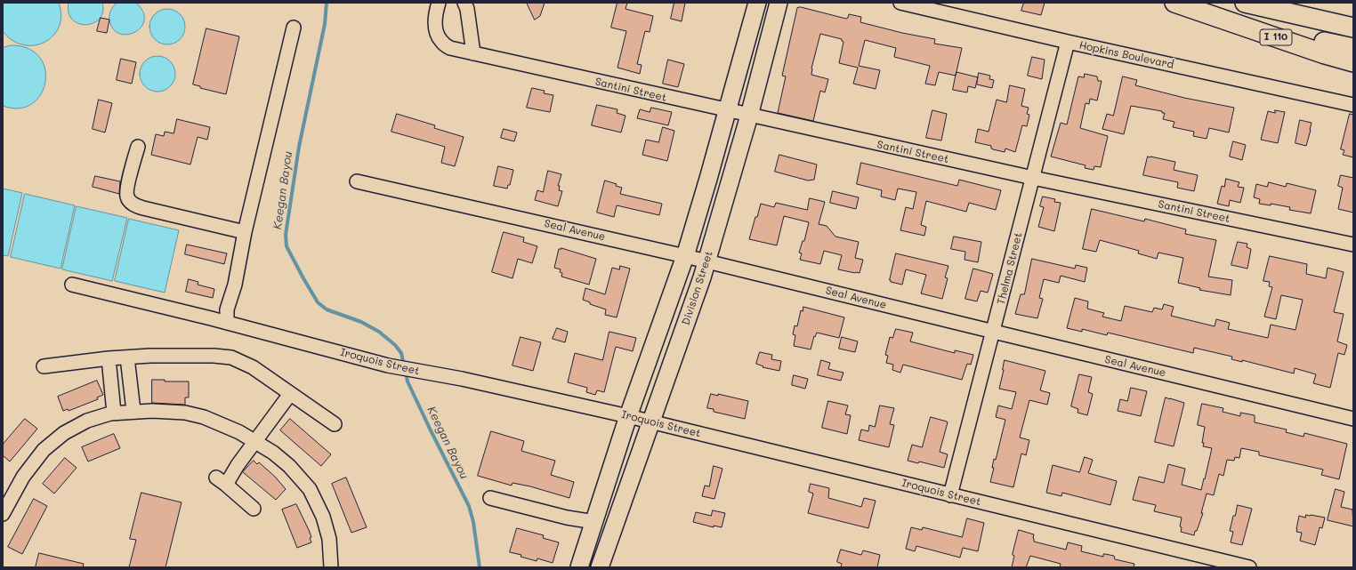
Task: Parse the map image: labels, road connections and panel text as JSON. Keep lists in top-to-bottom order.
{
  "streets": {
    "highway": ["I 110"],
    "main road": ["Division Street"],
    "street": [
      "Hopkins Boulevard",
      "Santini Street",
      "Seal Avenue",
      "Thelma Street",
      "Iroquois Street"
    ]
  },
  "crossings": [
    ["Hopkins Boulevard", "Thelma Street"],
    ["Santini Street", "Thelma Street"],
    ["Santini Street", "Division Street"],
    ["Seal Avenue", "Thelma Street"],
    ["Seal Avenue", "Division Street"],
    ["Thelma Street", "Iroquois Street"],
    ["Division Street", "Iroquois Street"]
  ],
  "water": ["Keegan Bayou"]
}
